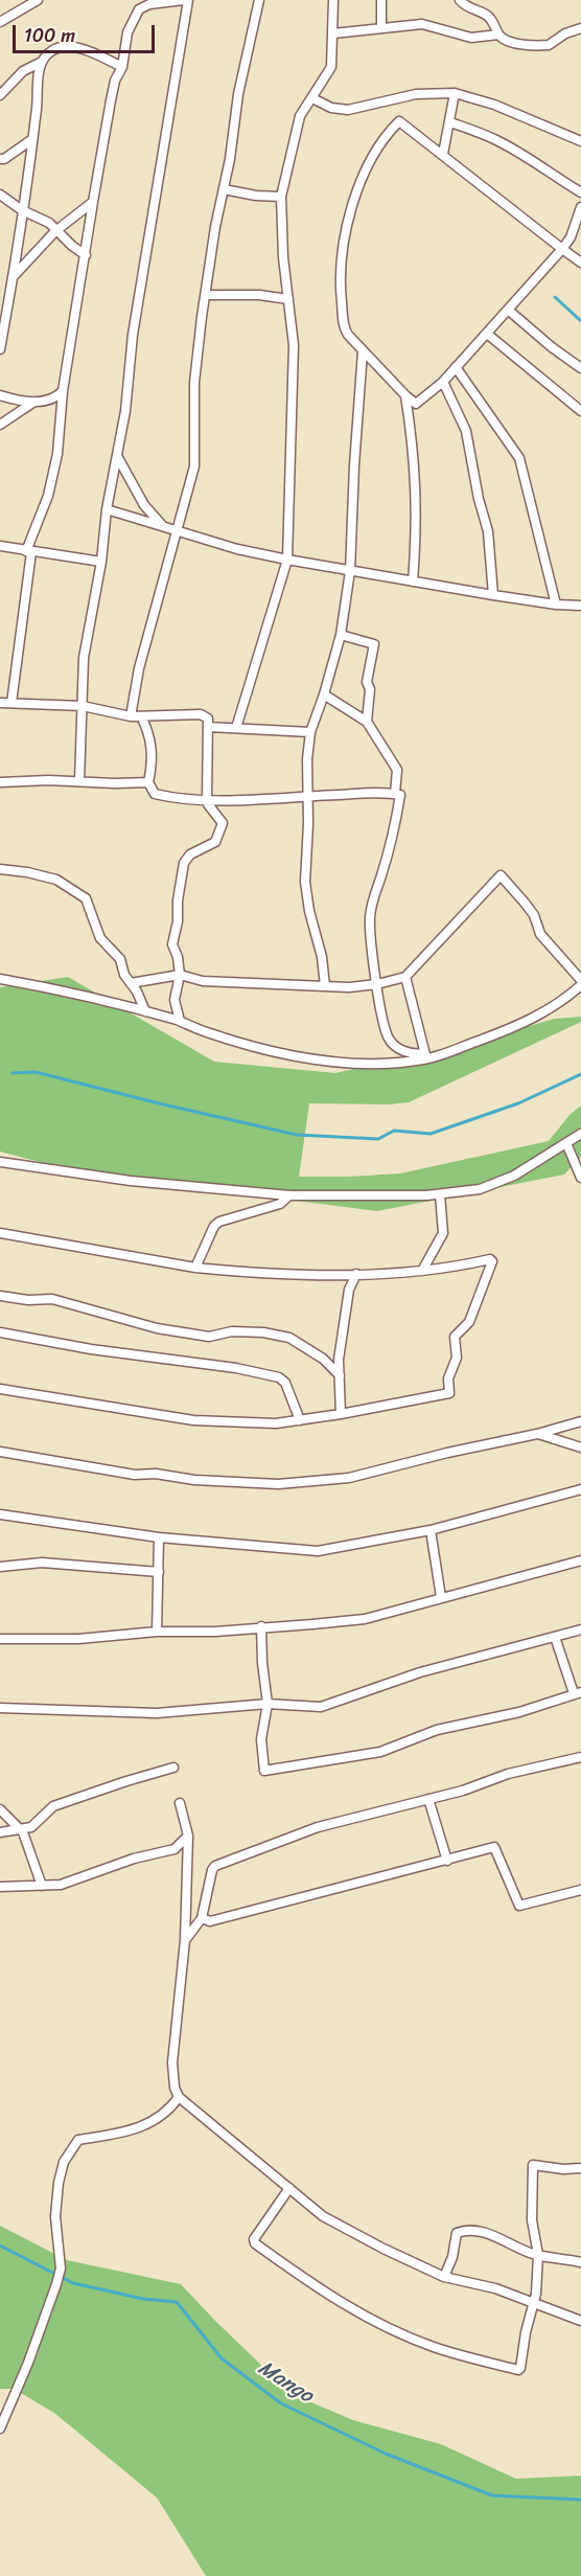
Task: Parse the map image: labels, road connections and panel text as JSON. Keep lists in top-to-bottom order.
{
  "water": ["Mango"],
  "scale_bar": "100 m"
}
